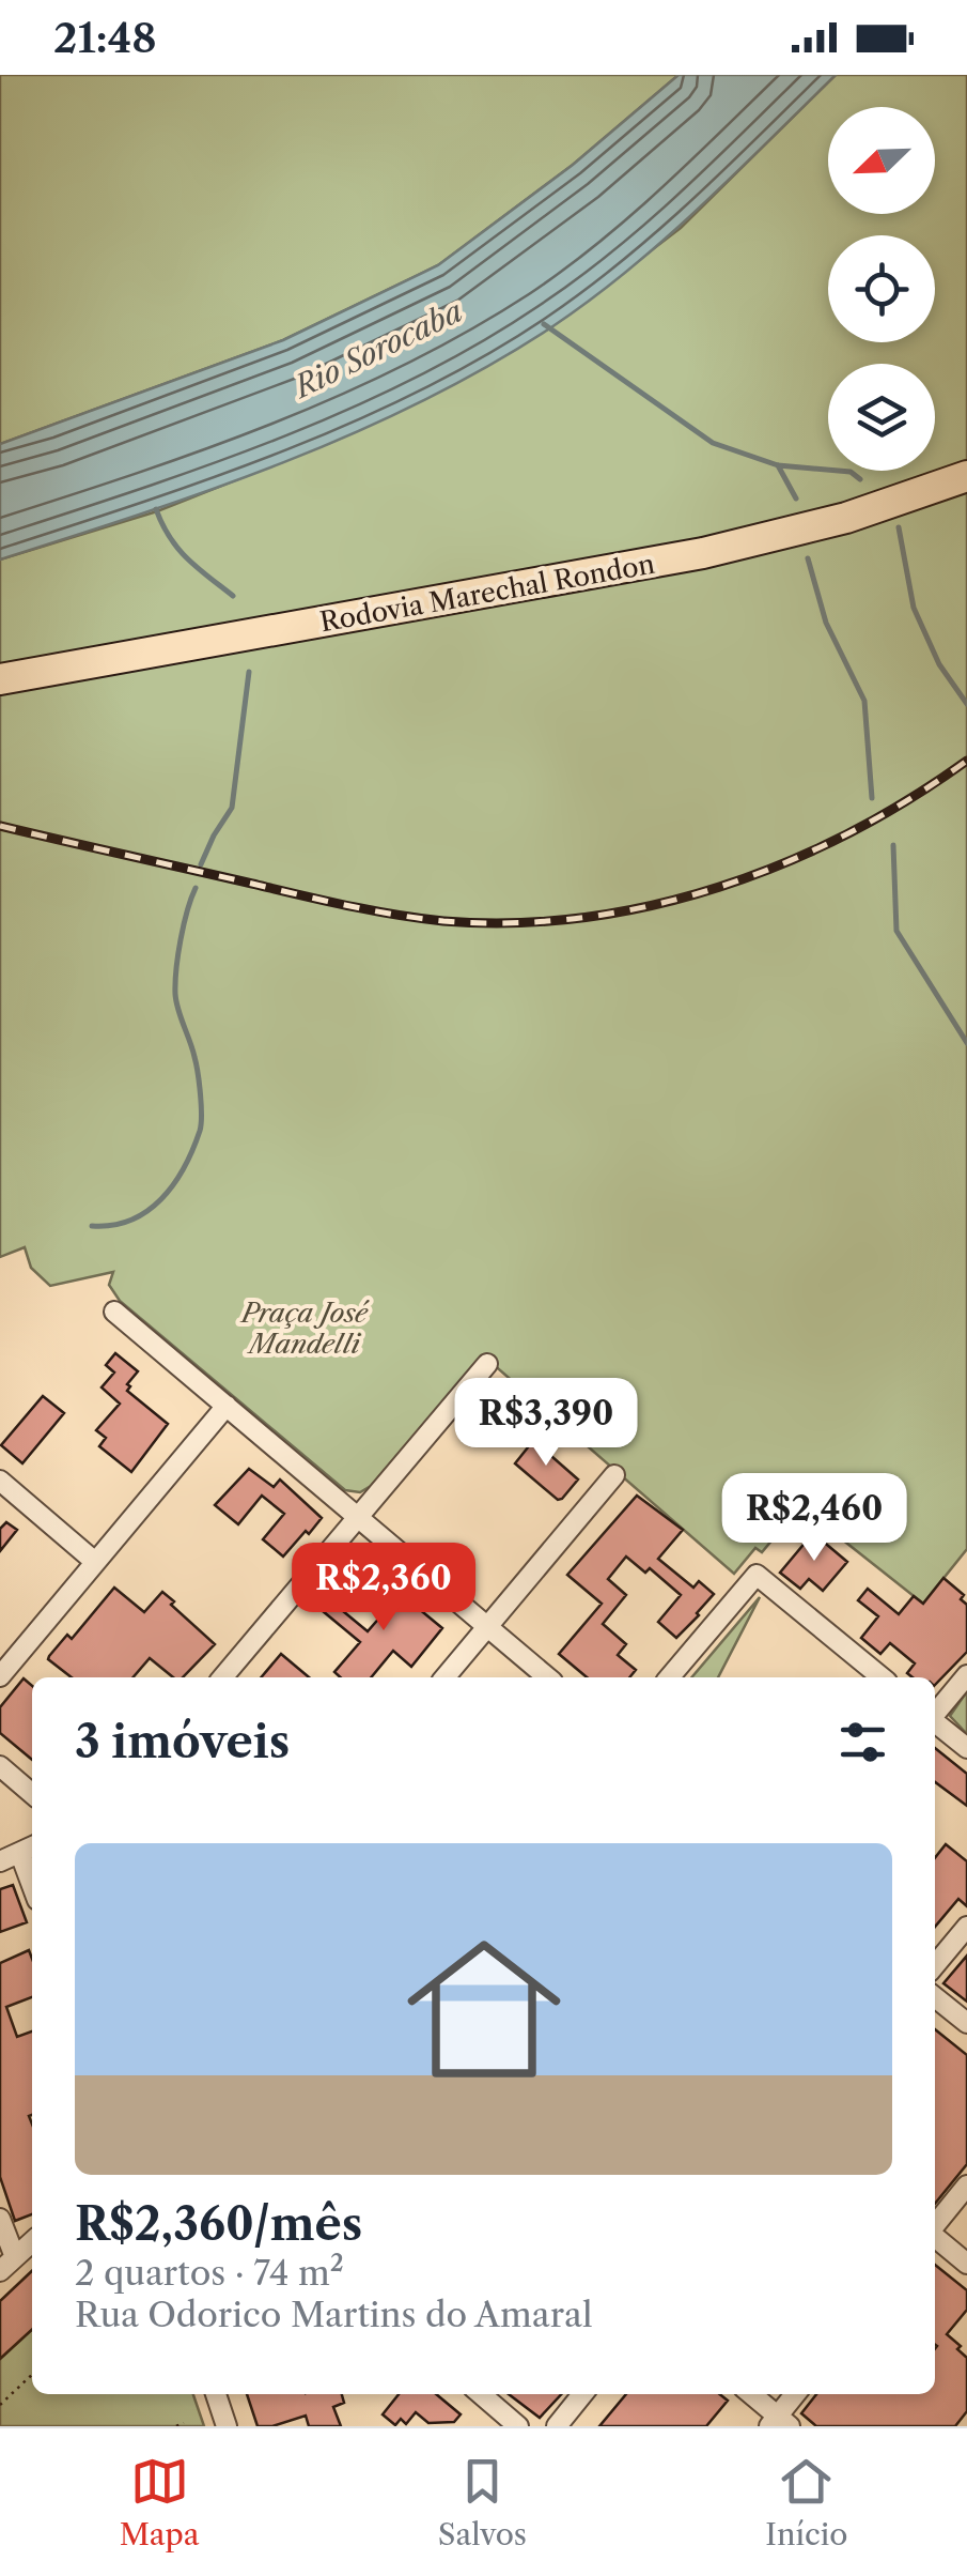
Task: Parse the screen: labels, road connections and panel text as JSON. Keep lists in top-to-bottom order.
{
  "streets": {
    "main road": ["Rodovia Marechal Rondon"]
  },
  "water": ["Rio Sorocaba"],
  "parks": ["Praça José Mandelli"],
  "north": "bottom left",
  "page": {
    "status": "21:48",
    "price": ["R$3,390", "R$2,460", "R$2,360"],
    "heading": "3 imóveis",
    "list": [
      {
        "name": "R$2,360/mês",
        "note": "2 quartos · 74 m² · Rua Odorico Martins do Amaral"
      }
    ],
    "tabs": ["Mapa", "Salvos", "Início"]
  }
}
